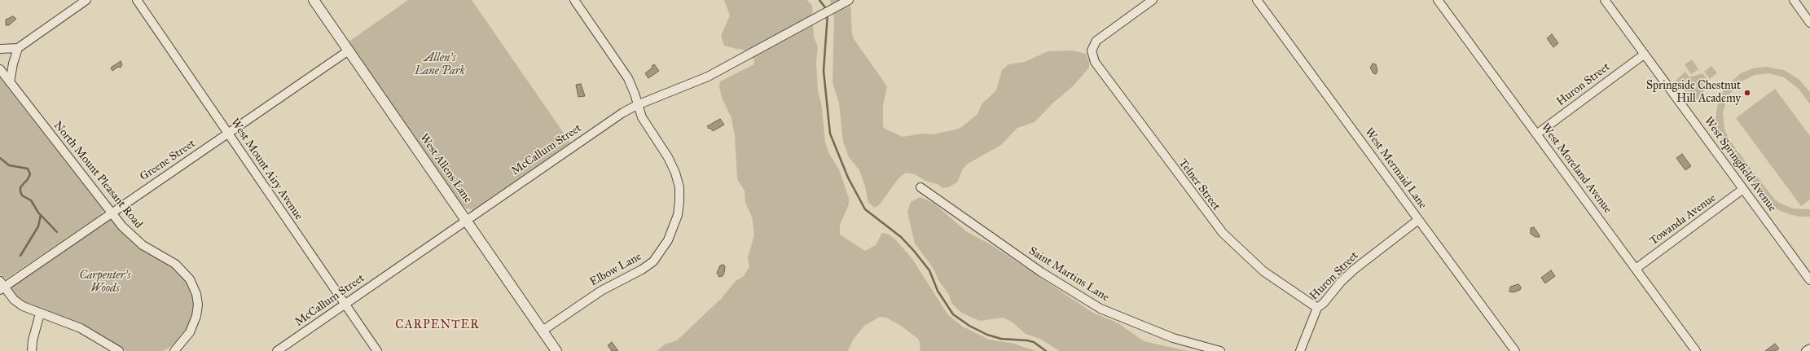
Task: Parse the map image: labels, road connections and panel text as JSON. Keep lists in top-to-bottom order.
{
  "streets": {
    "street": [
      "Huron Street",
      "McCallum Street",
      "Greene Street",
      "West Springfield Avenue",
      "West Allens Lane",
      "West Mermaid Lane",
      "West Moreland Avenue",
      "West Mount Airy Avenue",
      "North Mount Pleasant Road",
      "Telner Street",
      "Towanda Avenue",
      "Elbow Lane",
      "Saint Martins Lane"
    ]
  },
  "crossings": [
    ["Huron Street", "West Springfield Avenue"],
    ["Huron Street", "West Mermaid Lane"],
    ["Huron Street", "West Moreland Avenue"],
    ["Huron Street", "Telner Street"],
    ["McCallum Street", "West Allens Lane"],
    ["McCallum Street", "West Mount Airy Avenue"],
    ["McCallum Street", "Elbow Lane"],
    ["Greene Street", "West Allens Lane"],
    ["Greene Street", "West Mount Airy Avenue"],
    ["Greene Street", "North Mount Pleasant Road"],
    ["West Springfield Avenue", "Towanda Avenue"],
    ["West Allens Lane", "Elbow Lane"],
    ["West Moreland Avenue", "Towanda Avenue"]
  ],
  "districts": ["CARPENTER"],
  "parks": ["Allen's Lane Park", "Carpenter's Woods"],
  "places": ["Springside Chestnut Hill Academy"]
}
